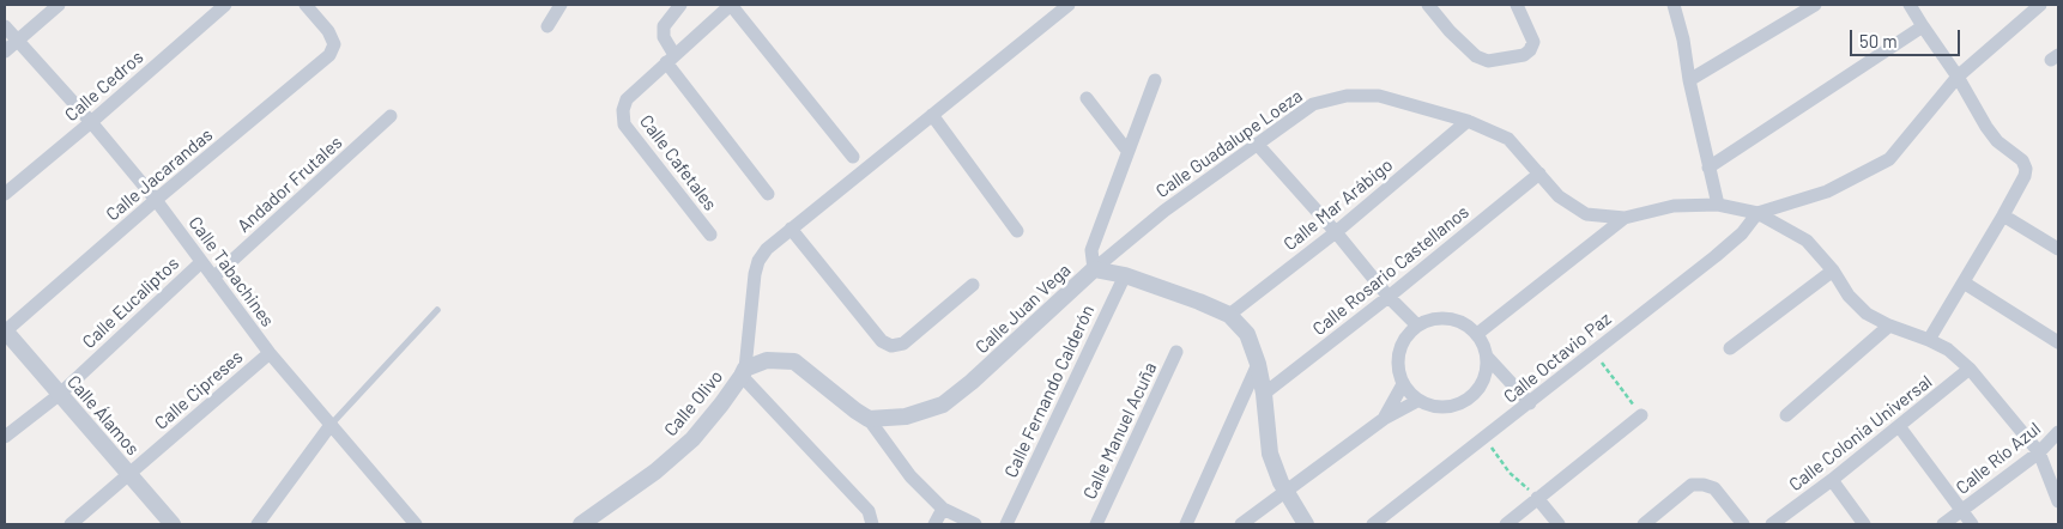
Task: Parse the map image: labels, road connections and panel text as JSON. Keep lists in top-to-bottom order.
{
  "streets": {
    "street": [
      "Calle Cedros",
      "Calle Guadalupe Loeza",
      "Calle Cafetales",
      "Calle Jacarandas",
      "Andador Frutales",
      "Calle Mar Arábigo",
      "Calle Rosario Castellanos",
      "Calle Tabachines",
      "Calle Eucaliptos",
      "Calle Juan Vega",
      "Calle Octavio Paz",
      "Calle Cipreses",
      "Calle Fernando Calderón",
      "Calle Olivo",
      "Calle Álamos",
      "Calle Manuel Acuña",
      "Calle Colonia Universal",
      "Calle Río Azul"
    ]
  },
  "crossings": [
    ["Calle Cedros", "Calle Tabachines"],
    ["Calle Guadalupe Loeza", "Calle Mar Arábigo"],
    ["Calle Guadalupe Loeza", "Calle Rosario Castellanos"],
    ["Calle Guadalupe Loeza", "Calle Juan Vega"],
    ["Calle Guadalupe Loeza", "Calle Octavio Paz"],
    ["Calle Jacarandas", "Calle Tabachines"],
    ["Calle Jacarandas", "Calle Álamos"],
    ["Andador Frutales", "Calle Tabachines"],
    ["Calle Mar Arábigo", "Calle Juan Vega"],
    ["Calle Rosario Castellanos", "Calle Juan Vega"],
    ["Calle Tabachines", "Calle Eucaliptos"],
    ["Calle Tabachines", "Calle Cipreses"],
    ["Calle Eucaliptos", "Calle Álamos"],
    ["Calle Juan Vega", "Calle Fernando Calderón"],
    ["Calle Cipreses", "Calle Álamos"]
  ],
  "scale_bar": "50 m"
}
